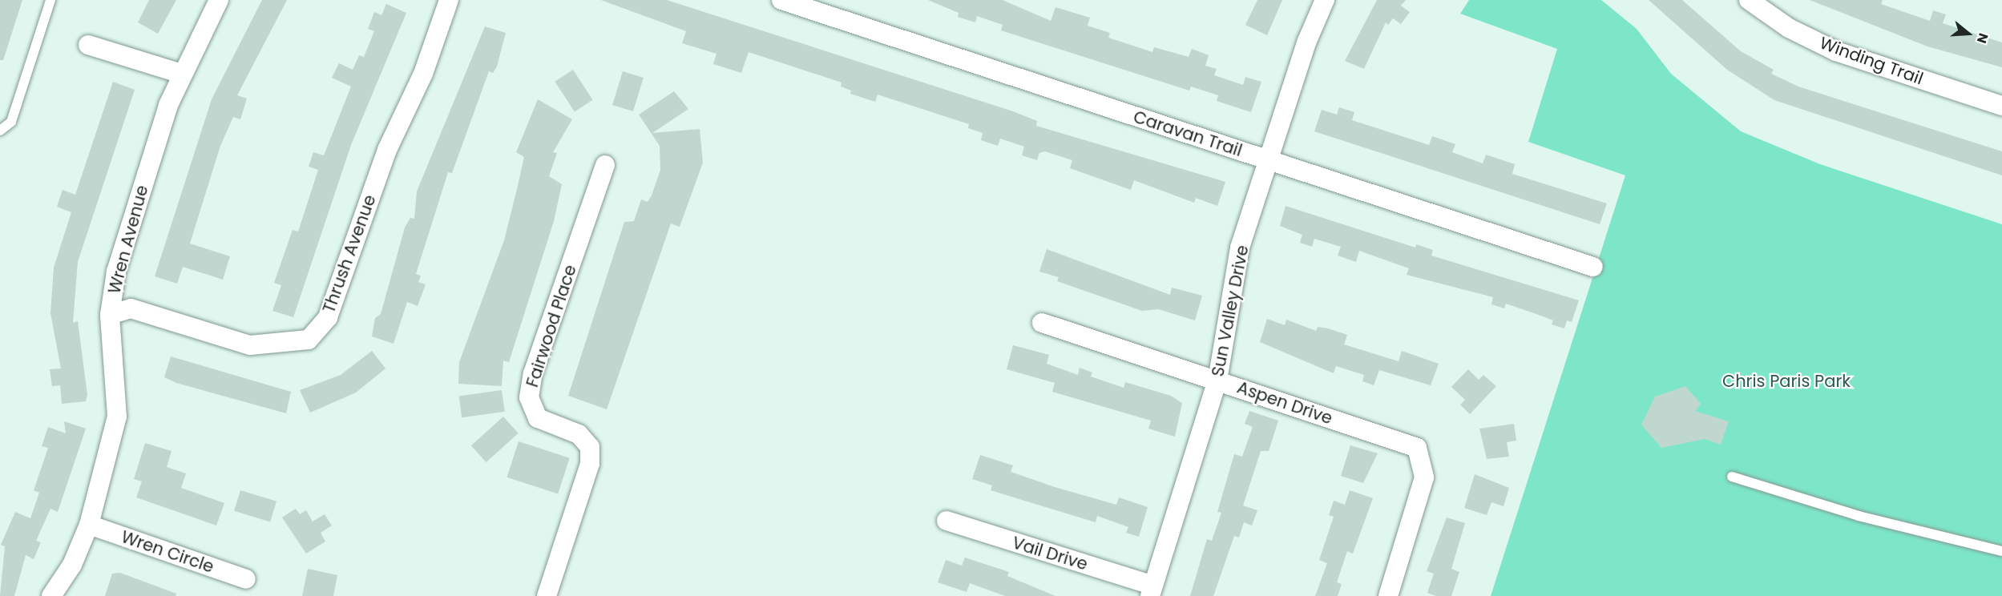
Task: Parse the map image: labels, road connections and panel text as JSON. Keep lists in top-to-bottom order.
{
  "streets": {
    "street": [
      "Winding Trail",
      "Caravan Trail",
      "Wren Avenue",
      "Thrush Avenue",
      "Sun Valley Drive",
      "Fairwood Place",
      "Aspen Drive",
      "Wren Circle",
      "Vail Drive"
    ]
  },
  "crossings": [
    ["Caravan Trail", "Sun Valley Drive"],
    ["Wren Avenue", "Thrush Avenue"],
    ["Wren Avenue", "Wren Circle"],
    ["Sun Valley Drive", "Aspen Drive"],
    ["Sun Valley Drive", "Vail Drive"]
  ],
  "parks": ["Chris Paris Park"],
  "north": "right"
}
